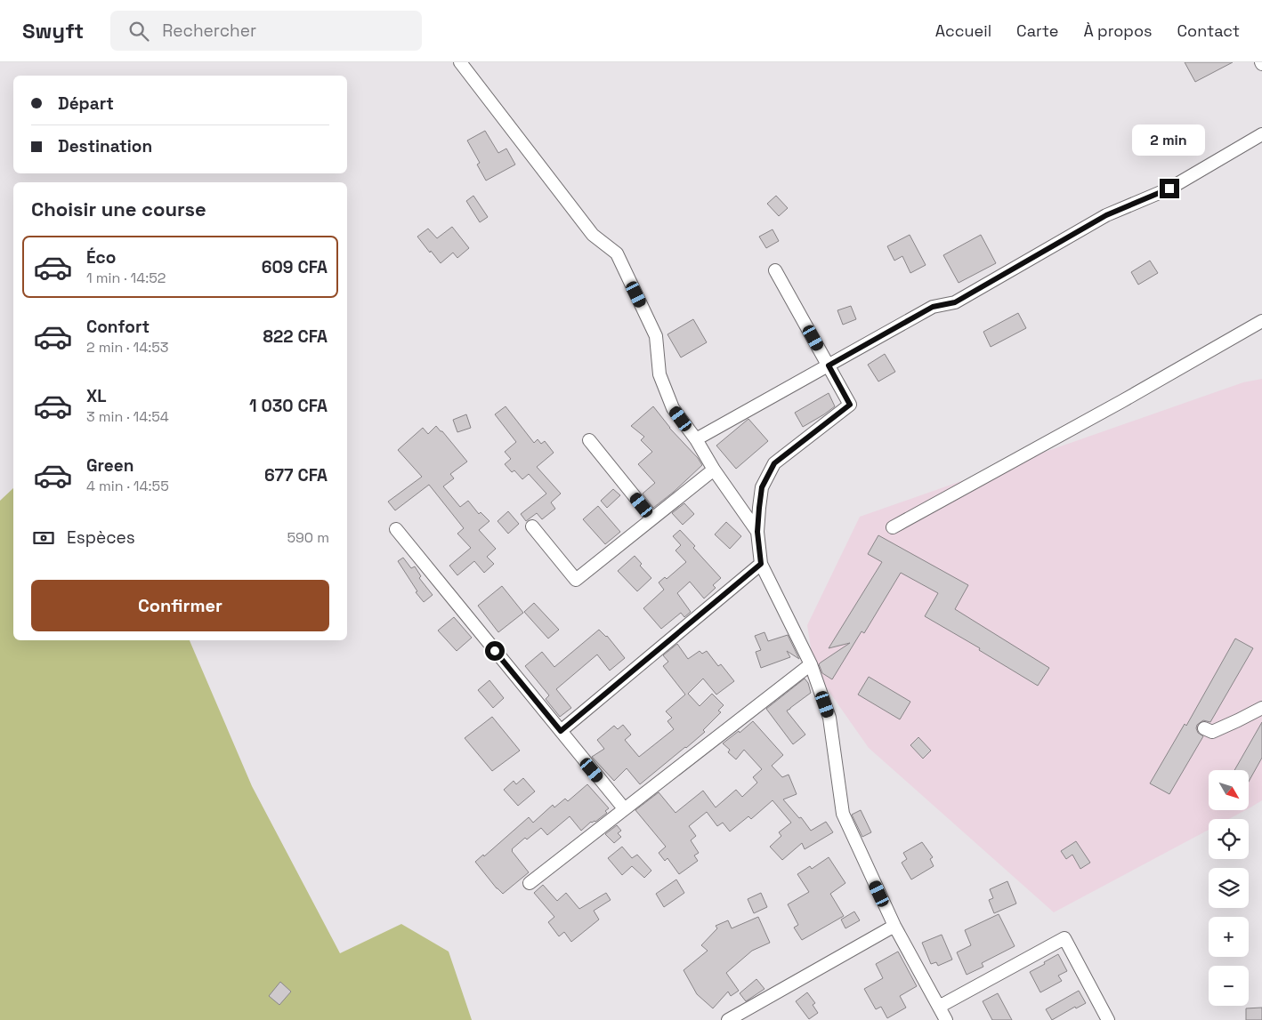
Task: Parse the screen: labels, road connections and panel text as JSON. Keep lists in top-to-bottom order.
{
  "north": "bottom right",
  "page": {
    "header": "Swyft",
    "search": "Rechercher",
    "nav": [
      "Accueil",
      "Carte",
      "À propos",
      "Contact"
    ],
    "banner": ["Départ", "Destination"],
    "bubble": "2 min",
    "heading": "Choisir une course",
    "list": [
      {
        "name": "Éco",
        "note": "1 min · 14:52",
        "value": "609 CFA"
      },
      {
        "name": "Confort",
        "note": "2 min · 14:53",
        "value": "822 CFA"
      },
      {
        "name": "XL",
        "note": "3 min · 14:54",
        "value": "1 030 CFA"
      },
      {
        "name": "Green",
        "note": "4 min · 14:55",
        "value": "677 CFA"
      }
    ],
    "pay": ["Espèces", "590 m"],
    "buttons": "Confirmer",
    "map_buttons": ["+", "−"]
  }
}
